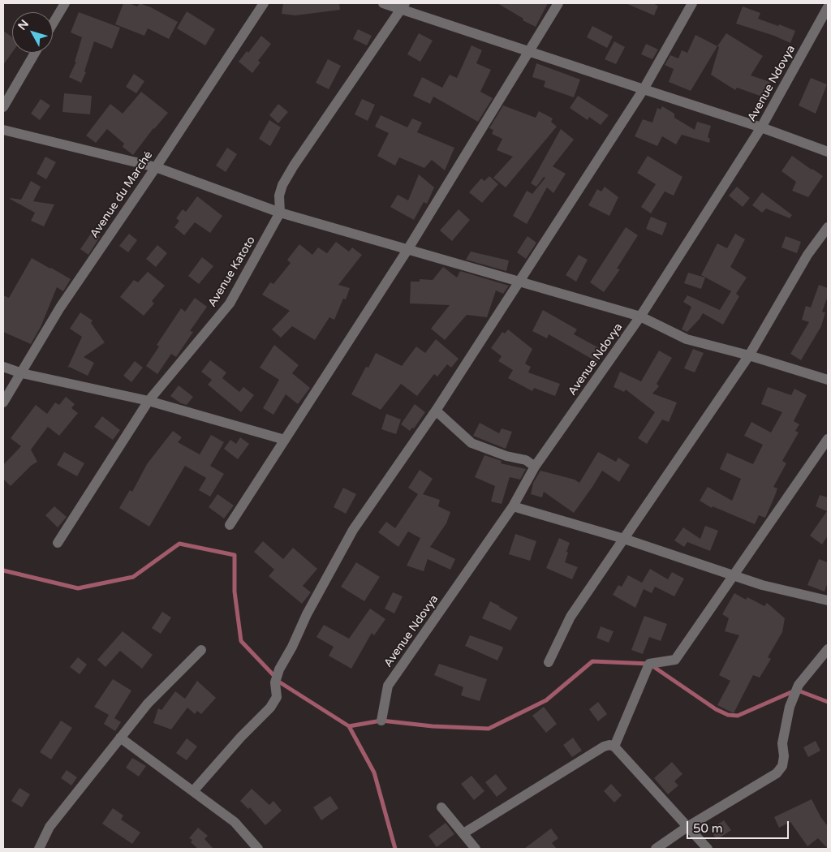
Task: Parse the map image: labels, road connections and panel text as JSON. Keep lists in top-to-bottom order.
{
  "streets": {
    "street": ["Avenue Ndovya", "Avenue du Marché", "Avenue Katoto"]
  },
  "scale_bar": "50 m",
  "north": "top left"
}
